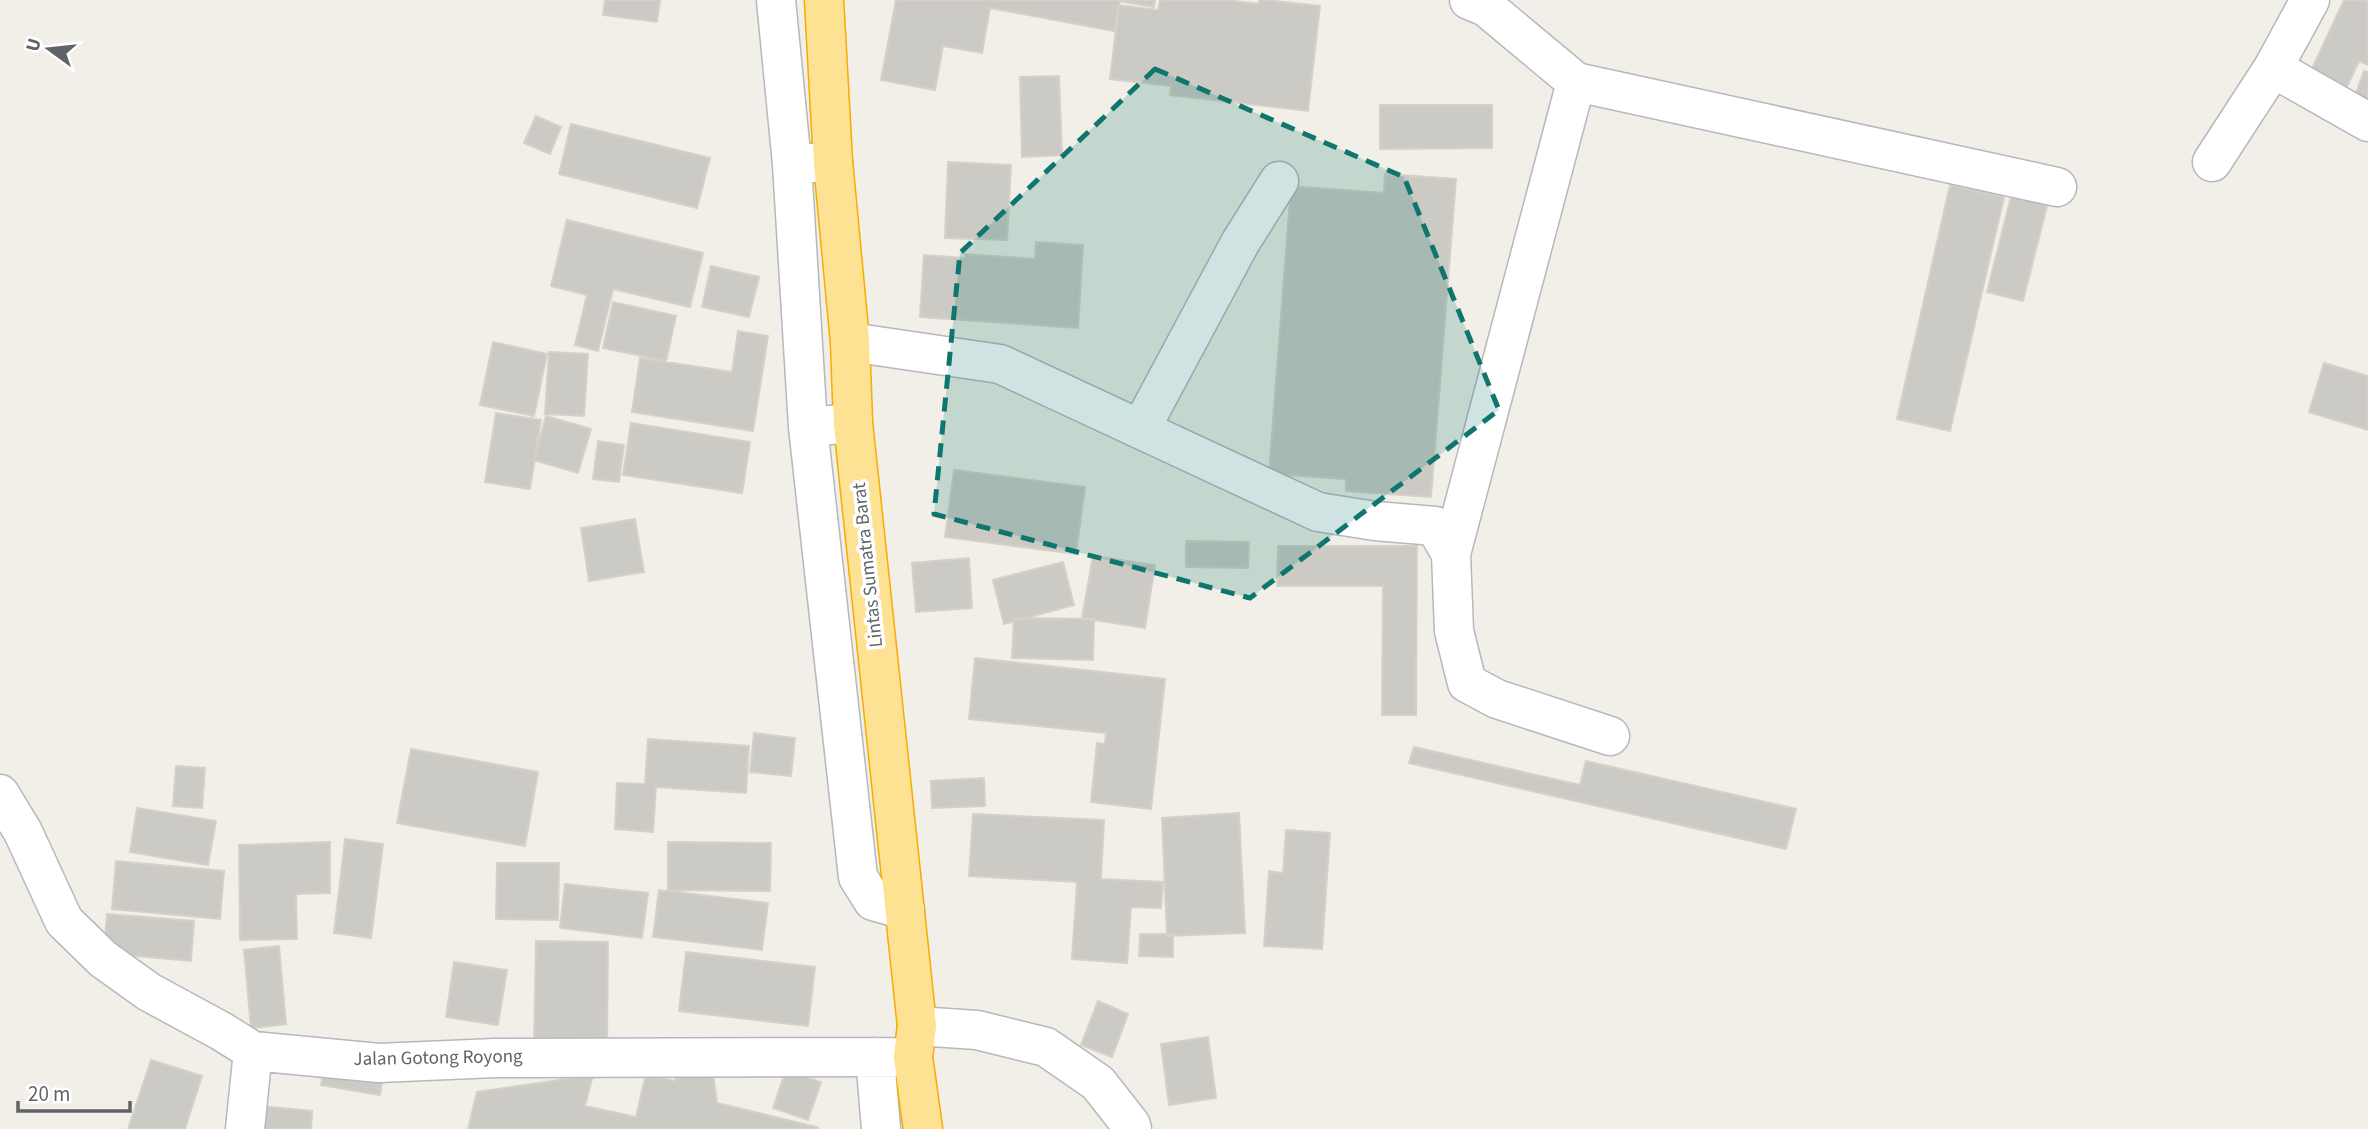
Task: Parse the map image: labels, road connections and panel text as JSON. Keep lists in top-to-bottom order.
{
  "streets": {
    "highway": ["Lintas Sumatra Barat"],
    "street": ["Jalan Gotong Royong"]
  },
  "crossings": [
    ["Lintas Sumatra Barat", "Jalan Gotong Royong"]
  ],
  "scale_bar": "20 m",
  "north": "left"
}
